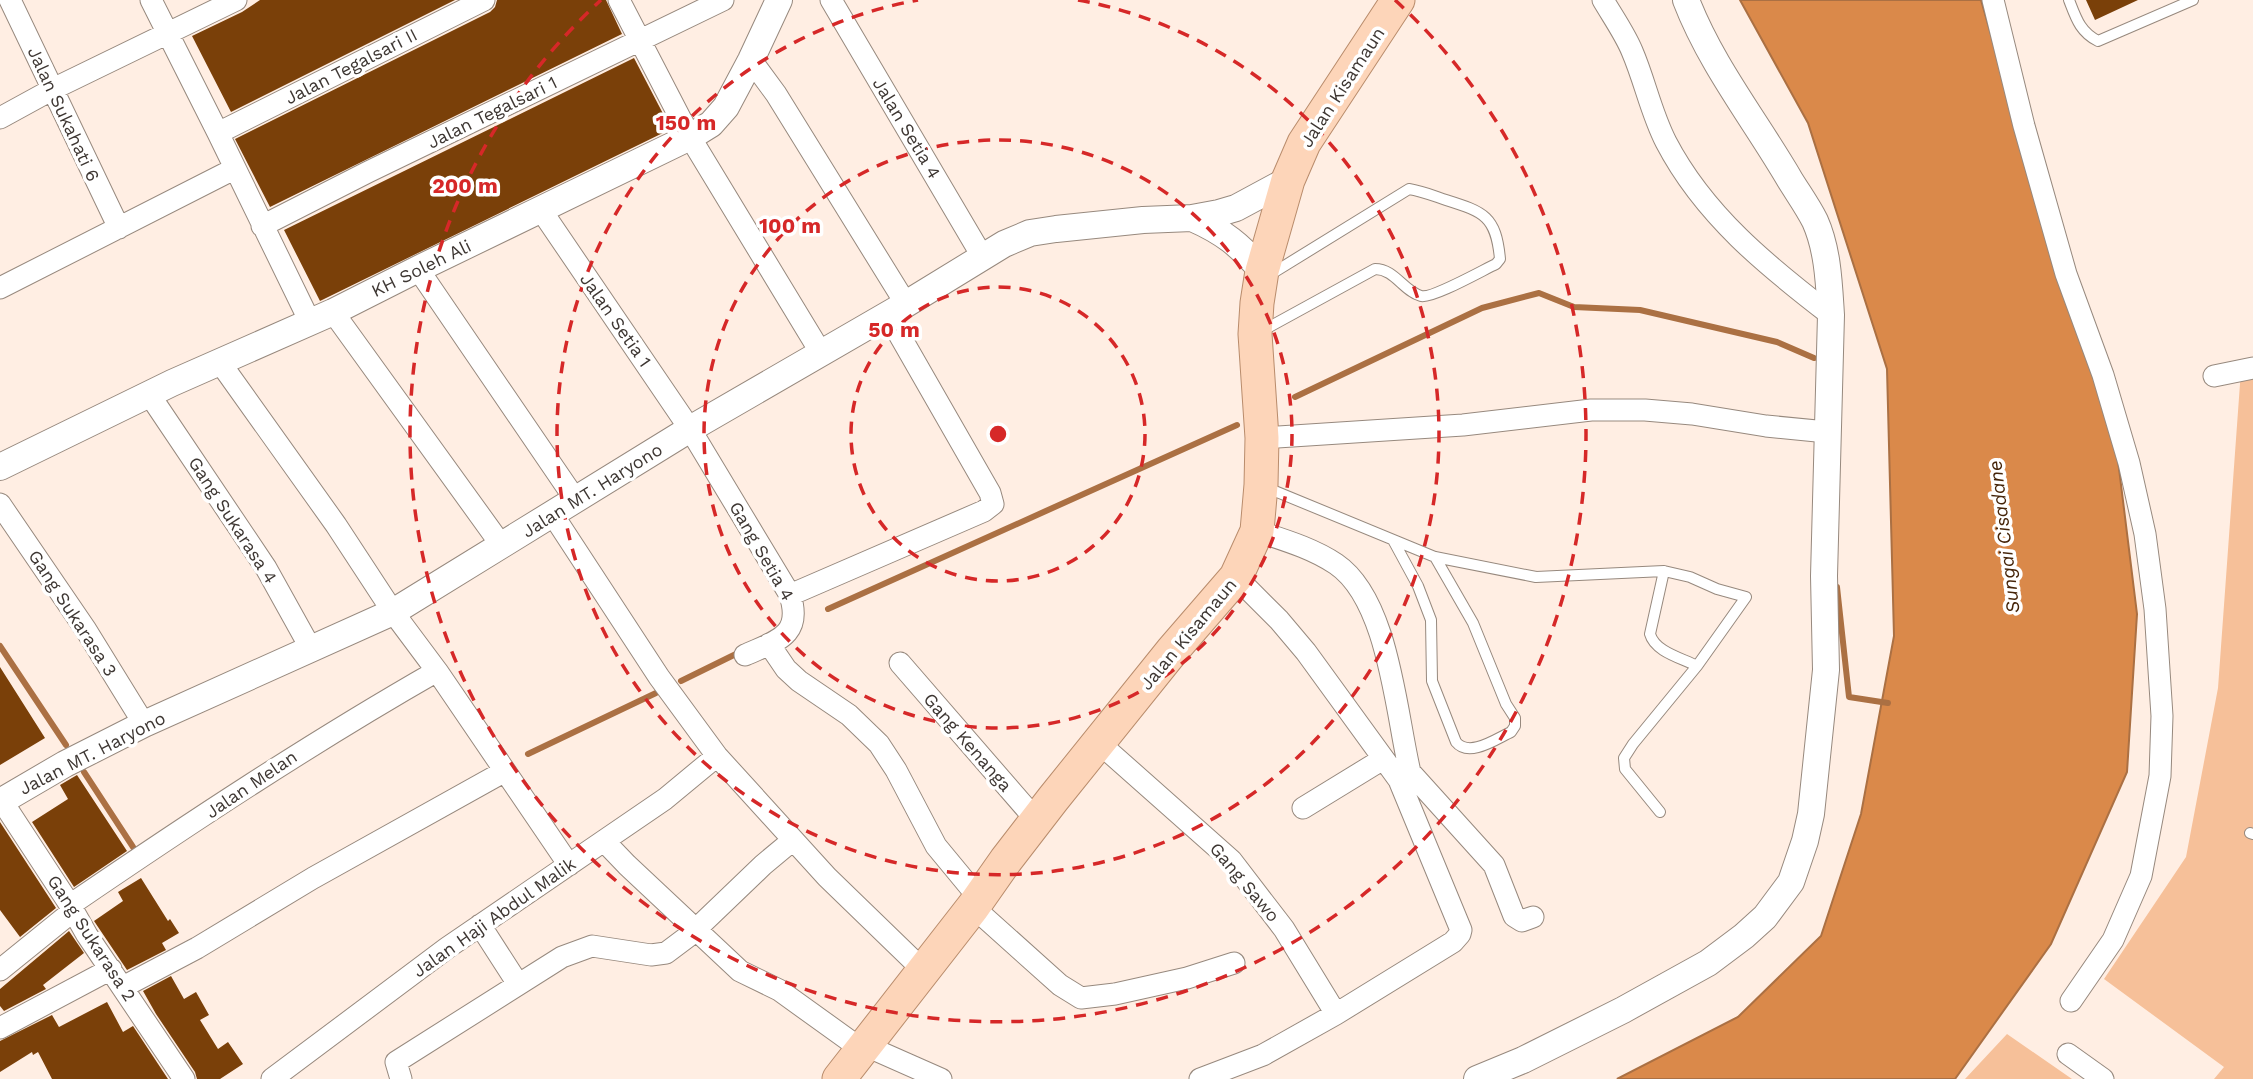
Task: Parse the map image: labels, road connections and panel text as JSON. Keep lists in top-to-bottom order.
{
  "streets": {
    "main road": ["Jalan Kisamaun"],
    "street": [
      "Jalan Tegalsari II",
      "Jalan Tegalsari 1",
      "Jalan Sukahati 6",
      "Jalan Setia 4",
      "KH Soleh Ali",
      "Jalan Setia 1",
      "Jalan MT. Haryono",
      "Gang Sukarasa 4",
      "Gang Setia 4",
      "Gang Sukarasa 3",
      "Gang Kenanga",
      "Jalan Melan",
      "Gang Sawo",
      "Jalan Haji Abdul Malik",
      "Gang Sukarasa 2"
    ]
  },
  "crossings": [
    ["Jalan Kisamaun", "Jalan MT. Haryono"],
    ["Jalan Kisamaun", "Gang Kenanga"],
    ["Jalan Kisamaun", "Gang Sawo"],
    ["Jalan Setia 4", "Jalan MT. Haryono"],
    ["KH Soleh Ali", "Jalan Setia 1"],
    ["KH Soleh Ali", "Gang Sukarasa 4"],
    ["Jalan Setia 1", "Jalan MT. Haryono"],
    ["Jalan Setia 1", "Gang Setia 4"],
    ["Jalan MT. Haryono", "Gang Sukarasa 4"],
    ["Jalan MT. Haryono", "Gang Setia 4"],
    ["Jalan MT. Haryono", "Gang Sukarasa 3"],
    ["Jalan MT. Haryono", "Gang Sukarasa 2"],
    ["Jalan Melan", "Gang Sukarasa 2"]
  ],
  "water": ["Sungai Cisadane"],
  "rings": [
    "150 m",
    "200 m",
    "100 m",
    "50 m"
  ]
}
